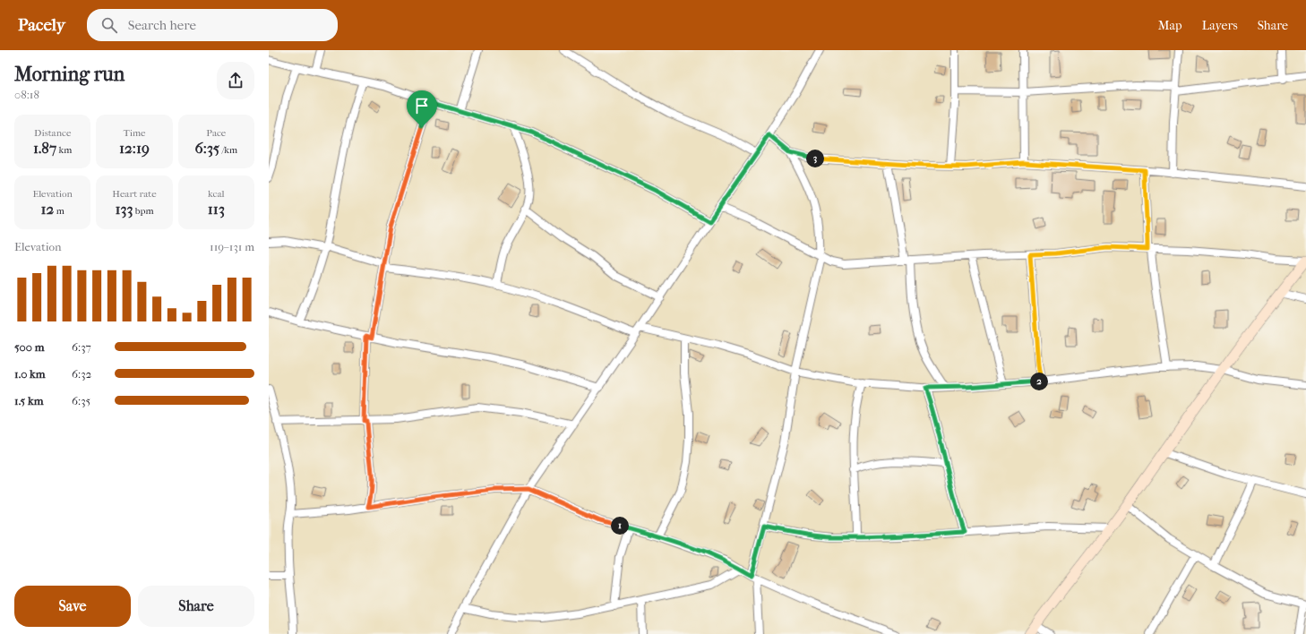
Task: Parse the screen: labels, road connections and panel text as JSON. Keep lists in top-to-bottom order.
{
  "page": {
    "header": "Pacely",
    "search": "Search here",
    "nav": ["Map", "Layers", "Share"],
    "heading": ["Morning run", "08:18"],
    "stats": [
      ["Distance", "1.87 km"],
      ["Time", "12:19"],
      ["Pace", "6:35 /km"],
      ["Elevation", "12 m"],
      ["Heart rate", "133 bpm"],
      ["kcal", "113"]
    ],
    "pins": ["3", "2", "1"],
    "chart": ["Elevation", "119–131 m"],
    "list": [
      {
        "name": "500 m",
        "note": "6:37"
      },
      {
        "name": "1.0 km",
        "note": "6:32"
      },
      {
        "name": "1.5 km",
        "note": "6:35"
      }
    ],
    "buttons": ["Save", "Share"]
  }
}
